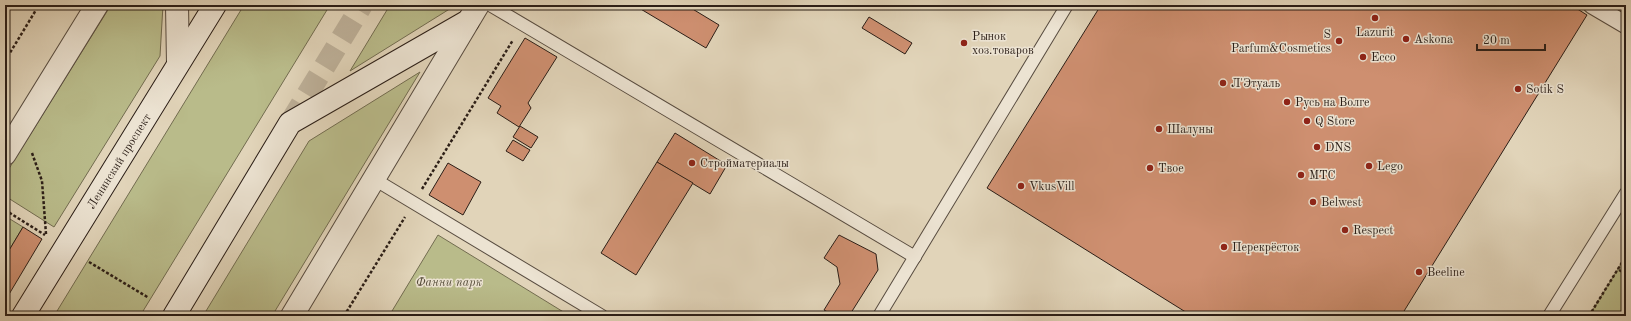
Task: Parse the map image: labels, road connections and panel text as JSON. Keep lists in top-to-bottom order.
{
  "streets": {
    "main road": ["Ленинский проспект"]
  },
  "parks": ["Фанни парк"],
  "places": [
    "Lazurit",
    "Askona",
    "S Parfum&Cosmetics",
    "Рынок хоз.товаров",
    "Ecco",
    "Л'Этуаль",
    "Sotik S",
    "Русь на Волге",
    "Q Store",
    "Шалуны",
    "DNS",
    "Стройматериалы",
    "Lego",
    "Твое",
    "МТС",
    "VkusVill",
    "Belwest",
    "Respect",
    "Перекрёсток",
    "Beeline"
  ],
  "scale_bar": "20 m"
}
